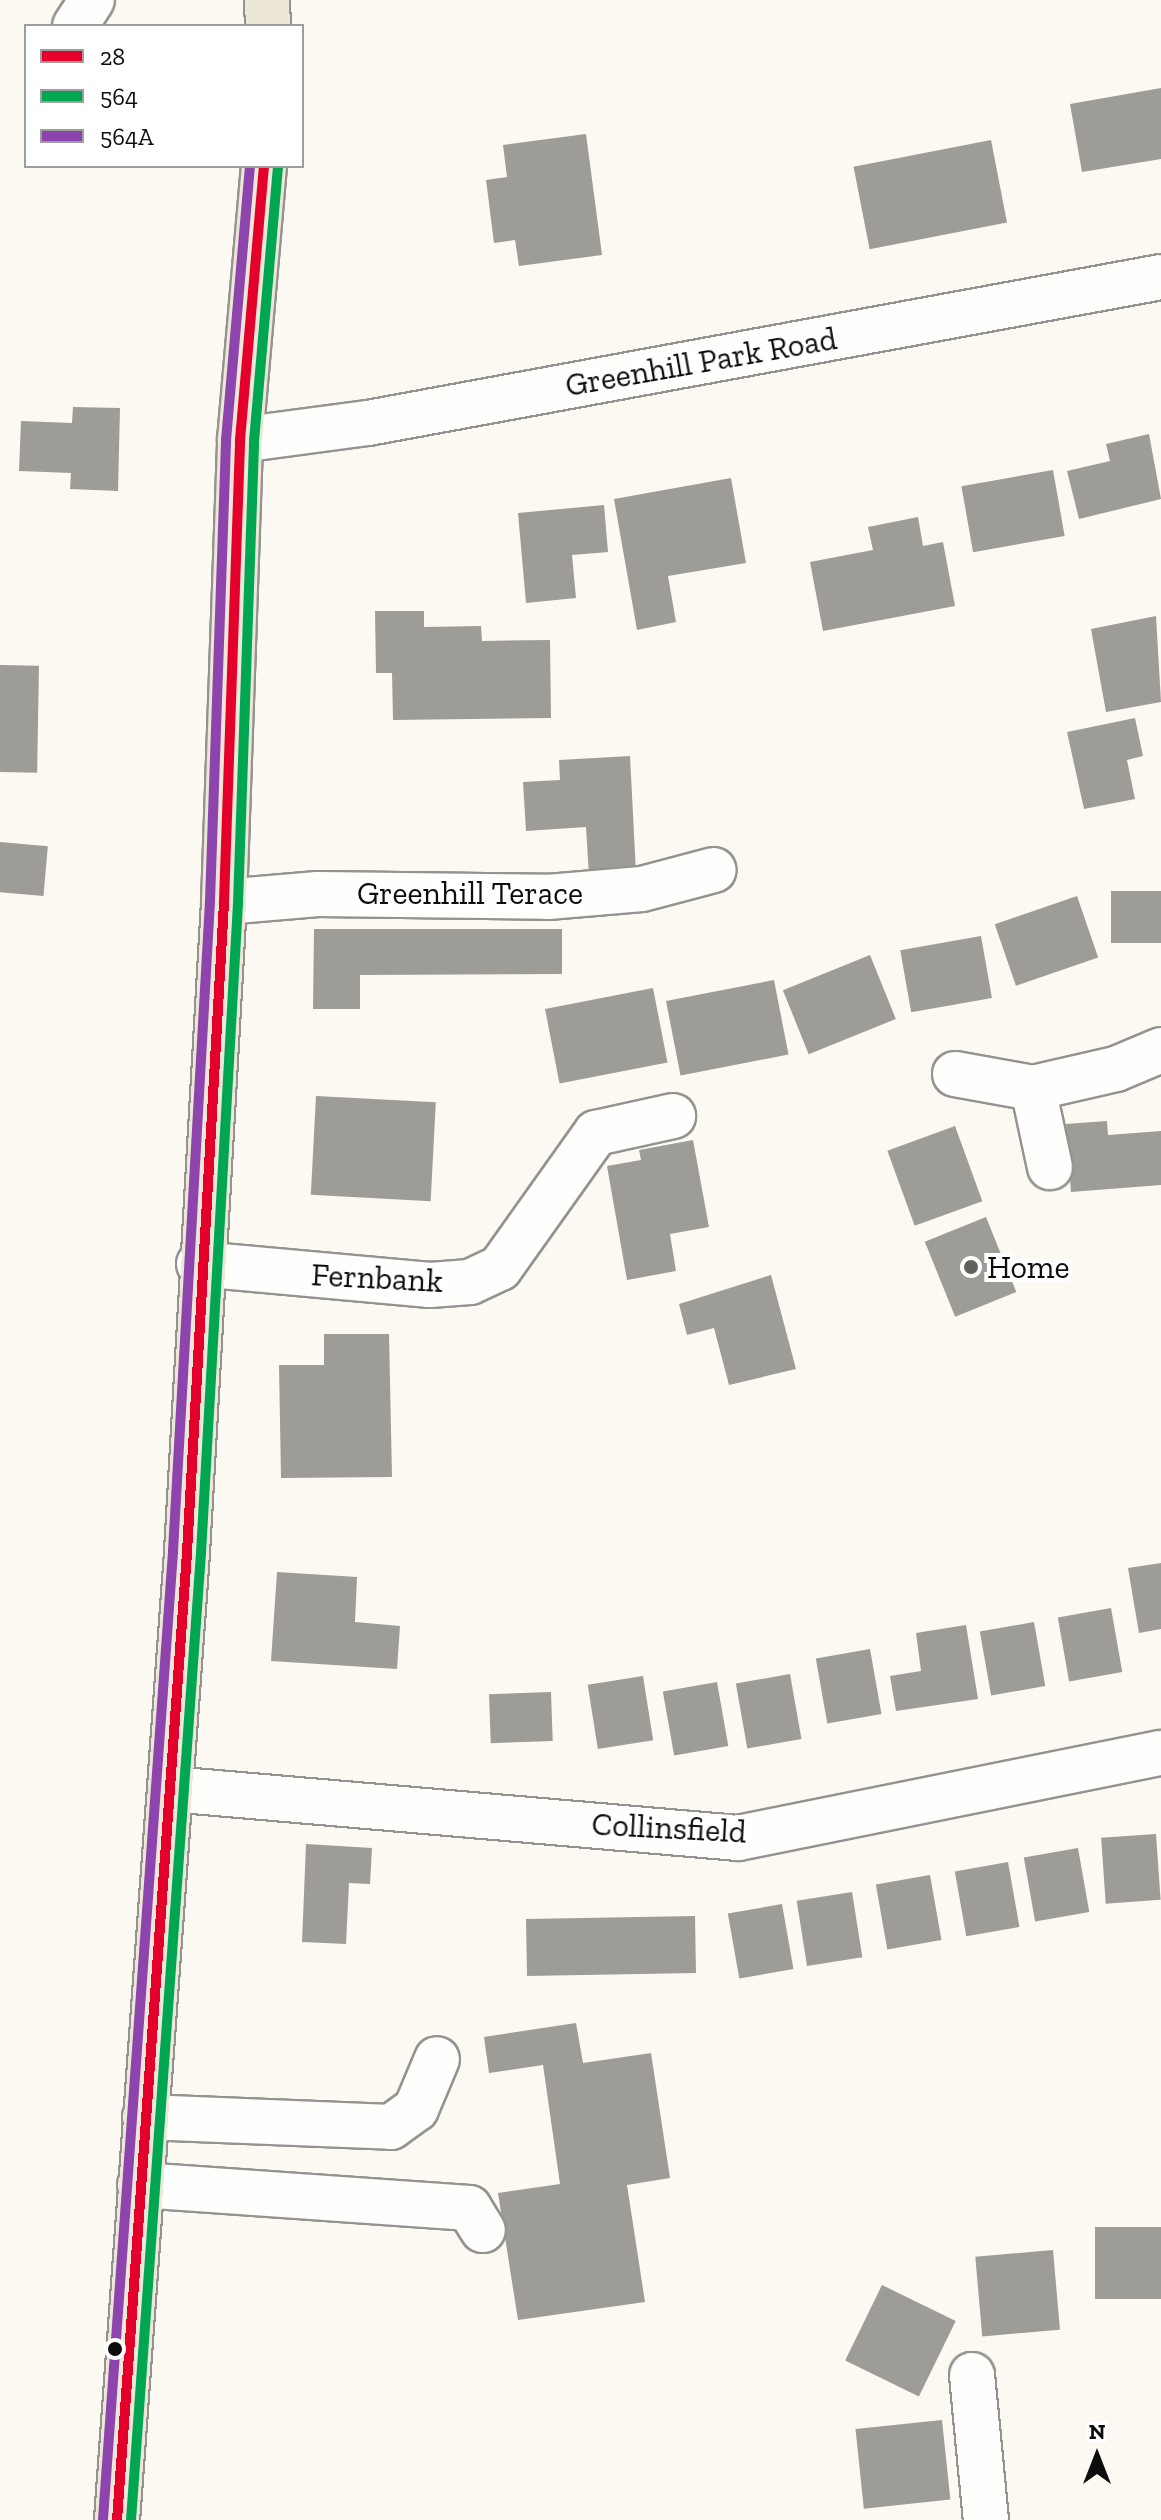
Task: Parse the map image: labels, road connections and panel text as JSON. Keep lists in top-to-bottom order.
{
  "streets": {
    "street": [
      "Greenhill Park Road",
      "Greenhill Terace",
      "Fernbank",
      "Collinsfield"
    ]
  },
  "places": ["Home"],
  "lines": ["transit line 28", "transit line 564", "transit line 564A"],
  "legend": ["28", "564", "564A"],
  "north": "top"
}
